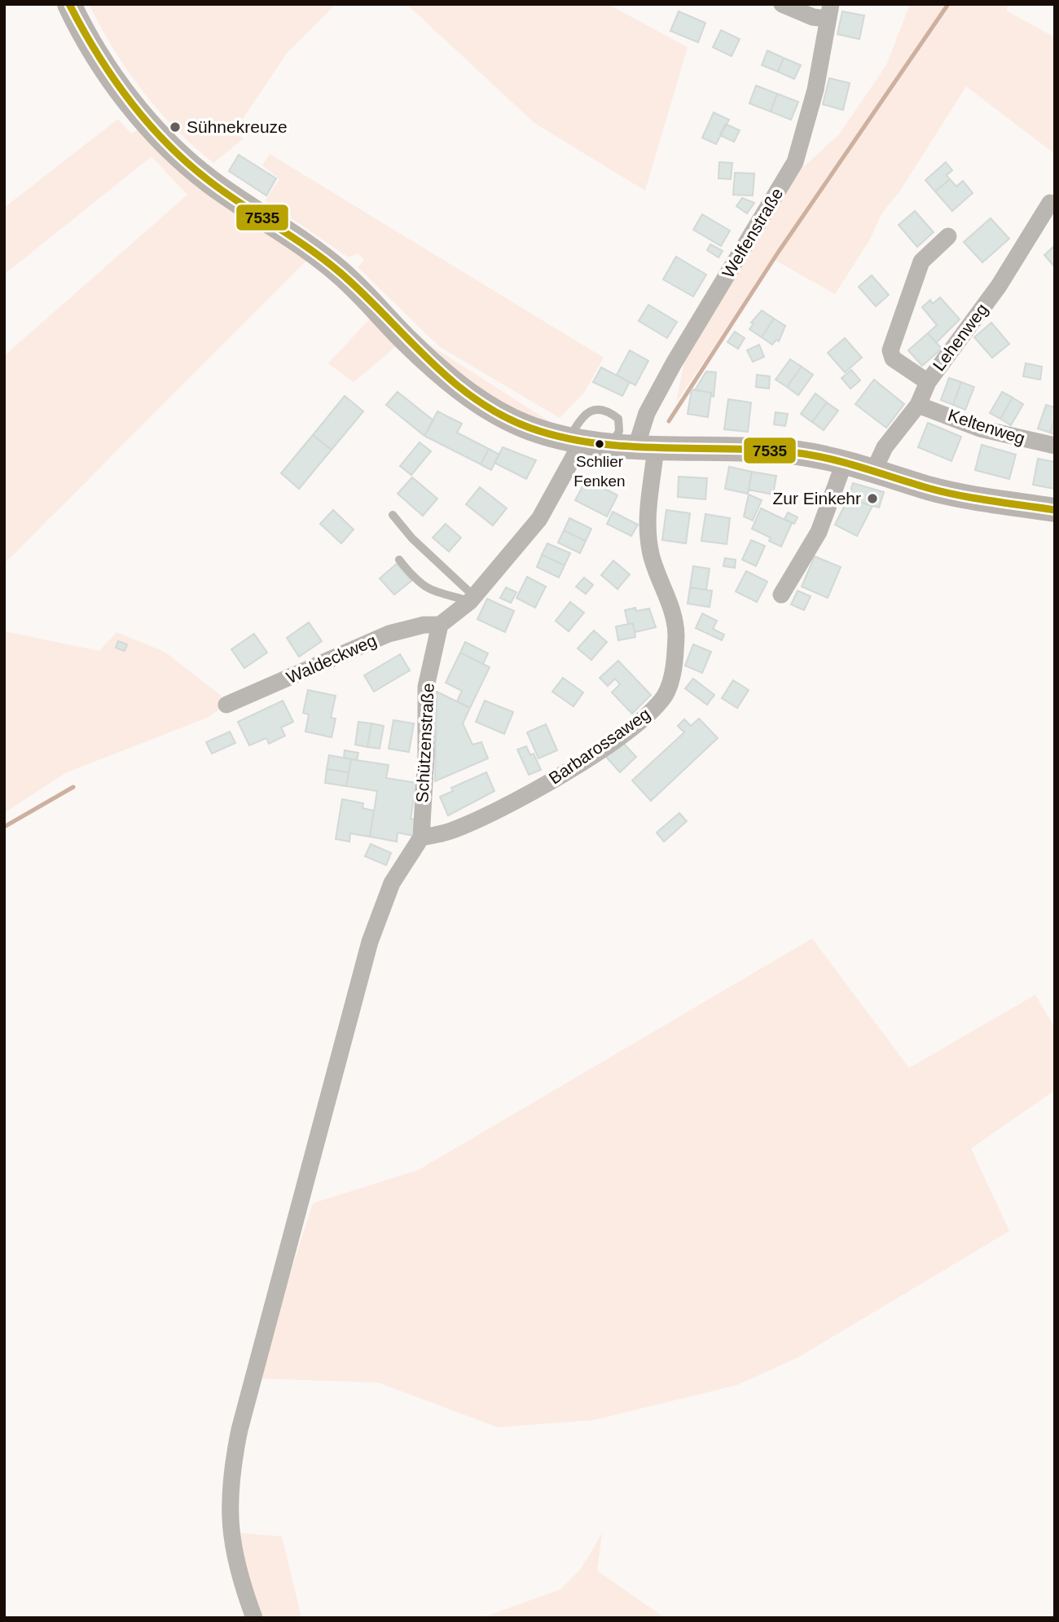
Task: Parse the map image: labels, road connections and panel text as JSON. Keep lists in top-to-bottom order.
{
  "streets": {
    "street": [
      "Welfenstraße",
      "Lehenweg",
      "Keltenweg",
      "Waldeckweg",
      "Schützenstraße",
      "Barbarossaweg"
    ]
  },
  "crossings": [
    ["Welfenstraße", "Barbarossaweg"],
    ["Lehenweg", "Keltenweg"],
    ["Waldeckweg", "Schützenstraße"],
    ["Schützenstraße", "Barbarossaweg"]
  ],
  "places": ["Sühnekreuze", "Schlier Fenken", "Zur Einkehr"],
  "lines": ["transit line 7535"]
}
